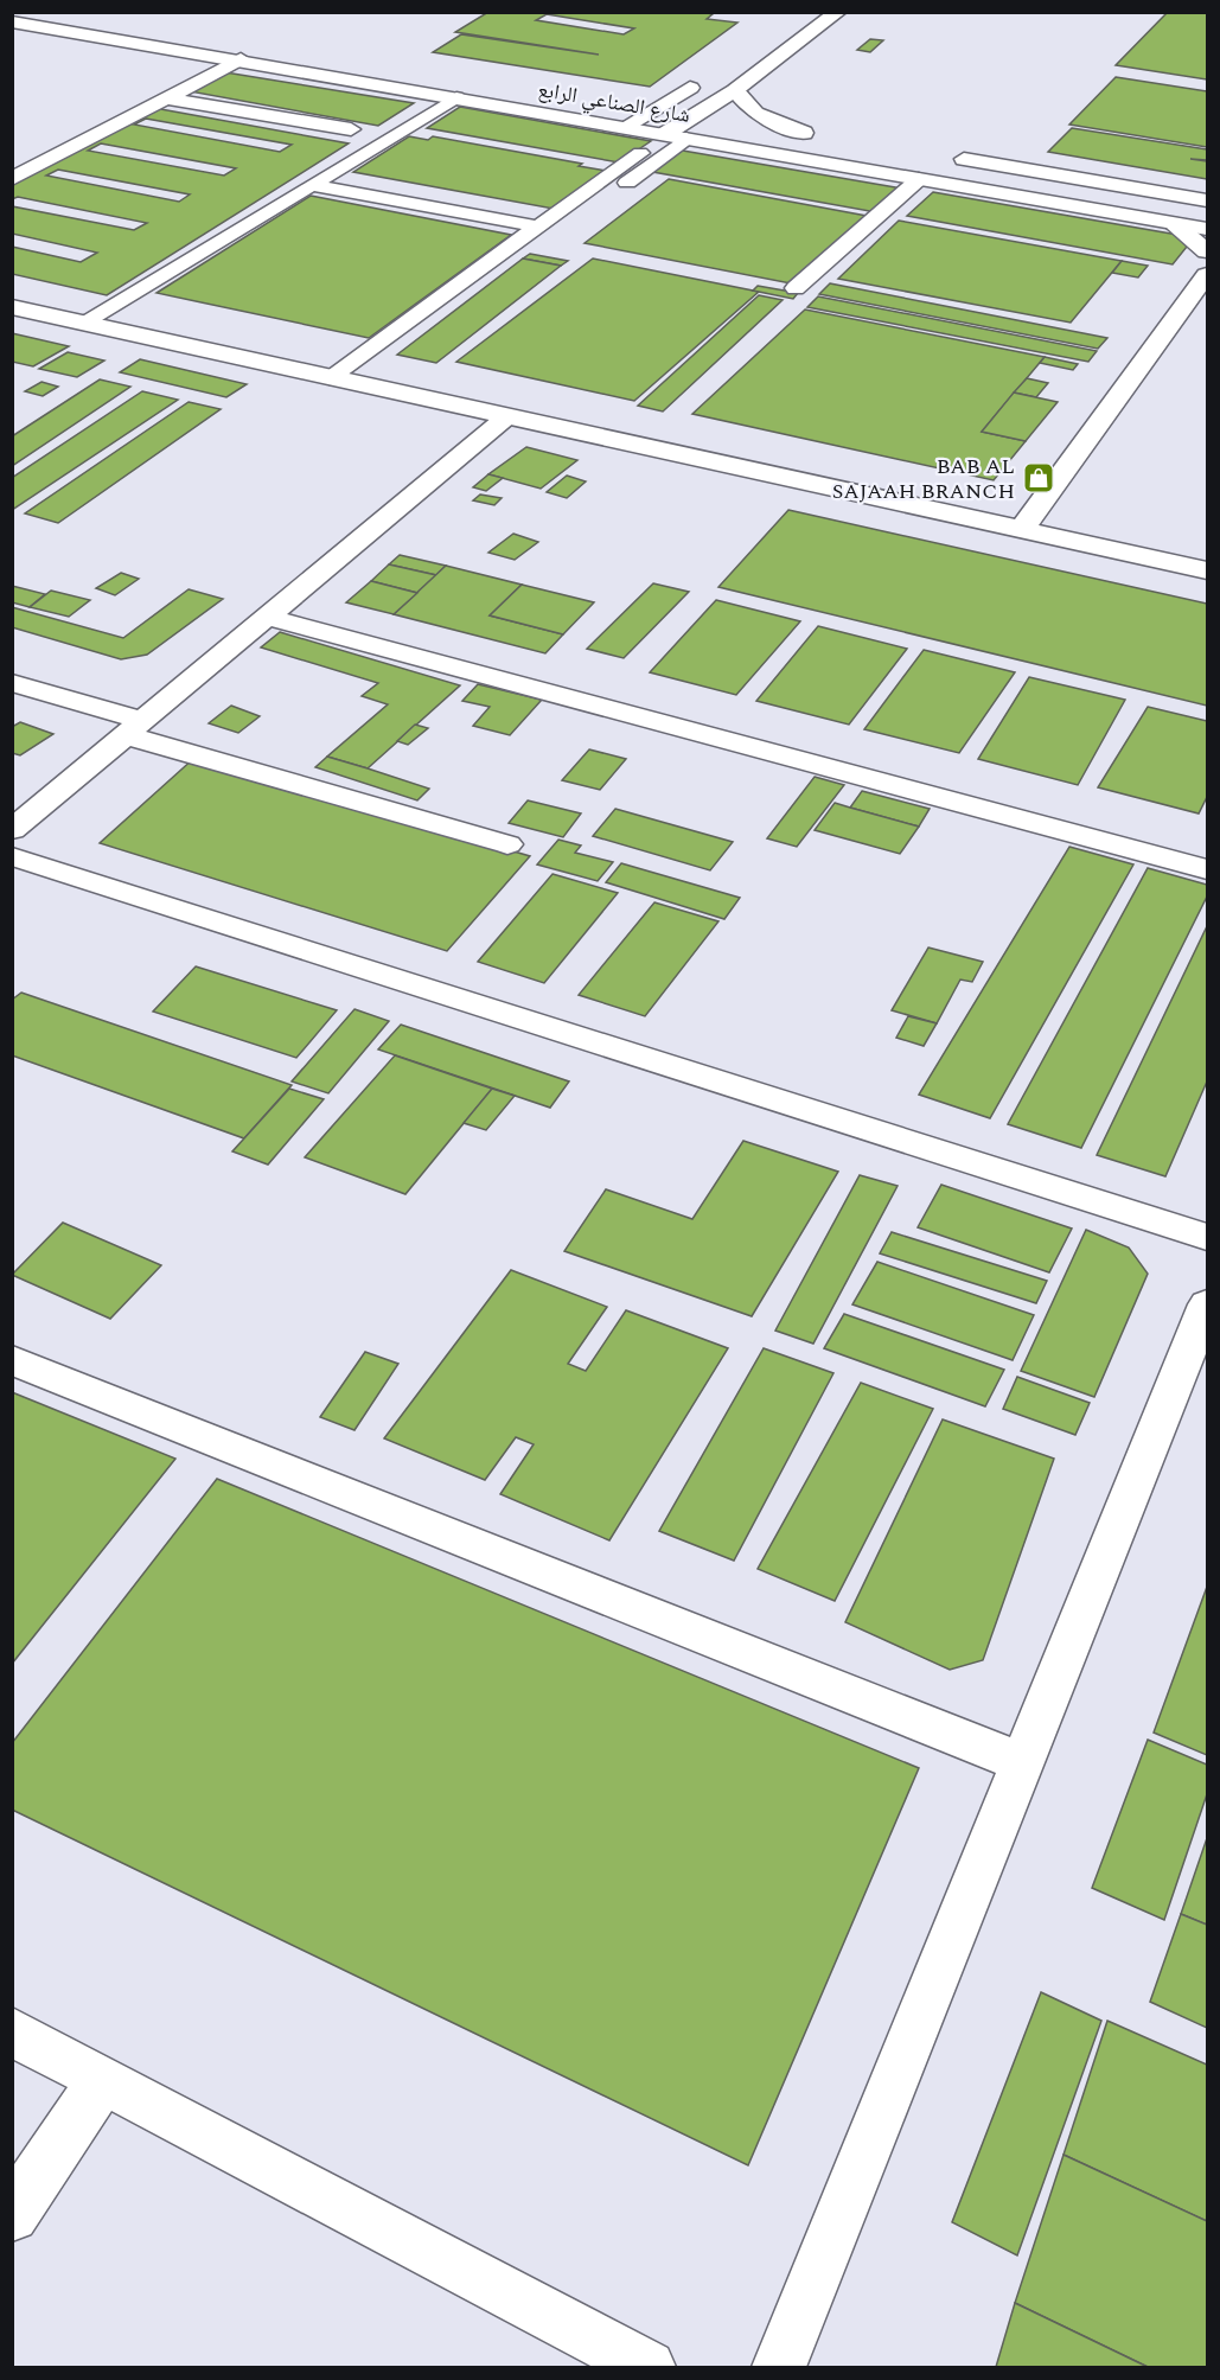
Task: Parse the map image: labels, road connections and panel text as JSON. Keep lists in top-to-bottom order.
{
  "streets": {
    "street": ["شارع الصناعي الرابع"]
  },
  "places": {
    "shop": ["BAB AL SAJAAH BRANCH"]
  }
}
